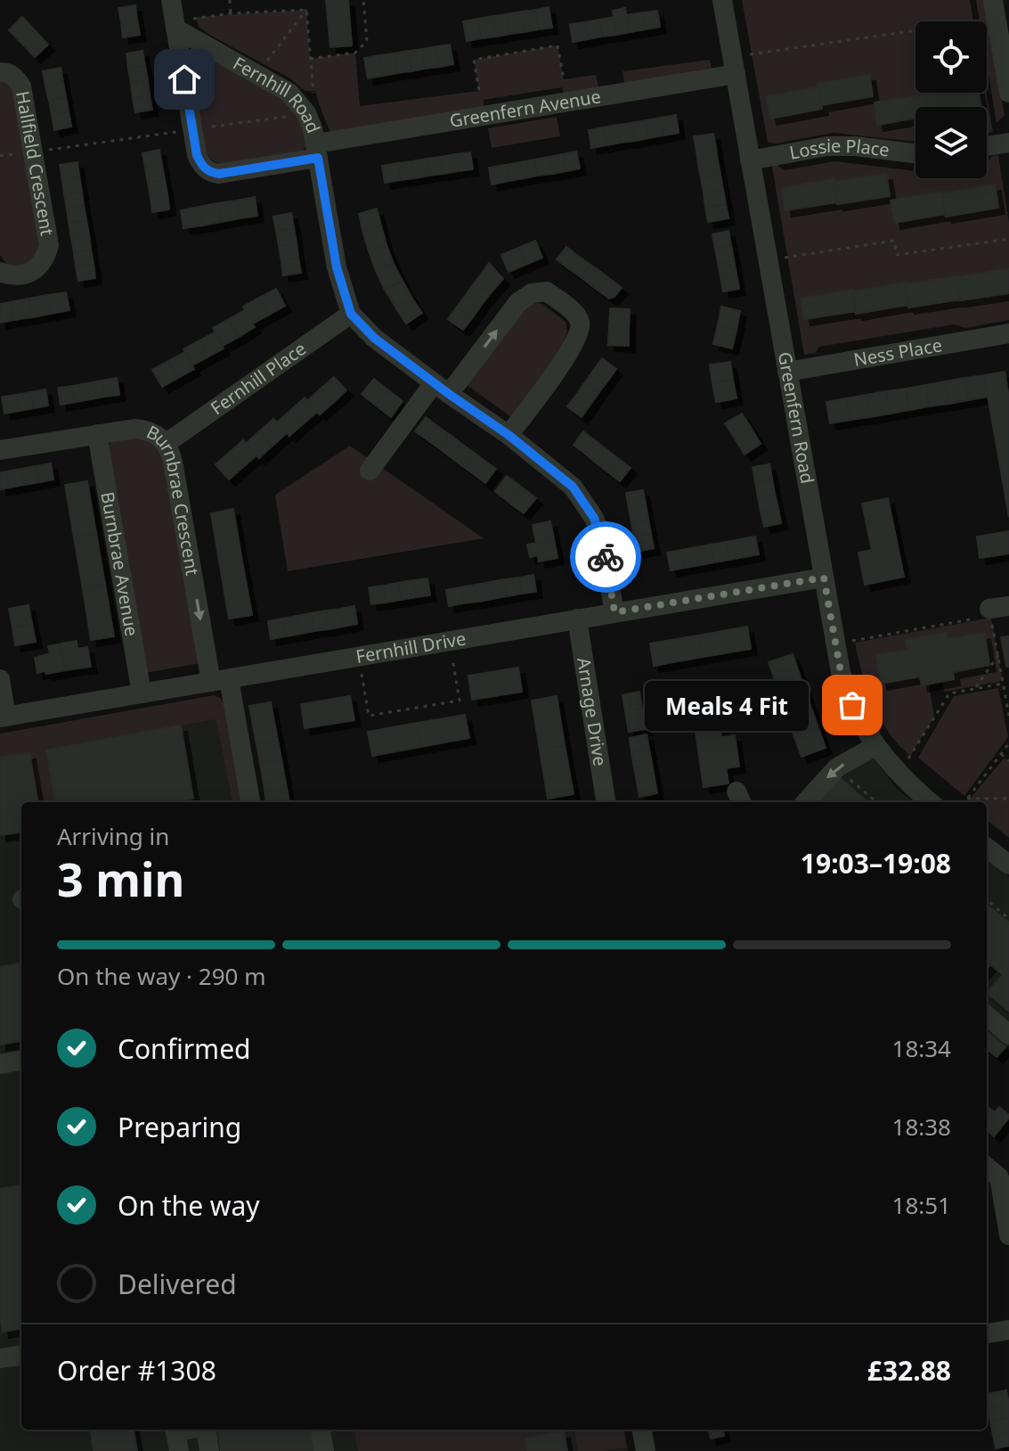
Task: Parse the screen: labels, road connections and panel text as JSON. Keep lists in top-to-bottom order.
{
  "streets": {
    "street": [
      "Fernhill Road",
      "Greenfern Avenue",
      "Lossie Place",
      "Hallfield Crescent",
      "Ness Place",
      "Fernhill Place",
      "Greenfern Road",
      "Burnbrae Crescent",
      "Burnbrae Avenue",
      "Fernhill Drive",
      "Arnage Drive"
    ]
  },
  "crossings": [
    ["Fernhill Road", "Greenfern Avenue"],
    ["Fernhill Road", "Fernhill Place"],
    ["Fernhill Road", "Fernhill Drive"],
    ["Greenfern Avenue", "Greenfern Road"],
    ["Lossie Place", "Greenfern Road"],
    ["Ness Place", "Greenfern Road"],
    ["Fernhill Place", "Burnbrae Crescent"],
    ["Greenfern Road", "Fernhill Drive"],
    ["Burnbrae Crescent", "Burnbrae Avenue"],
    ["Burnbrae Crescent", "Fernhill Drive"],
    ["Burnbrae Avenue", "Fernhill Drive"],
    ["Fernhill Drive", "Arnage Drive"]
  ],
  "one_way": ["Burnbrae Crescent"],
  "places": ["Meals 4 Fit"],
  "page": {
    "bubble": "Meals 4 Fit",
    "heading": ["3 min", "Arriving in", "19:03–19:08"],
    "panel": ["Order #1308", "£32.88"],
    "bar": "On the way · 290 m",
    "list": [
      ["Confirmed", "18:34"],
      ["Preparing", "18:38"],
      ["On the way", "18:51"],
      "Delivered"
    ]
  }
}
